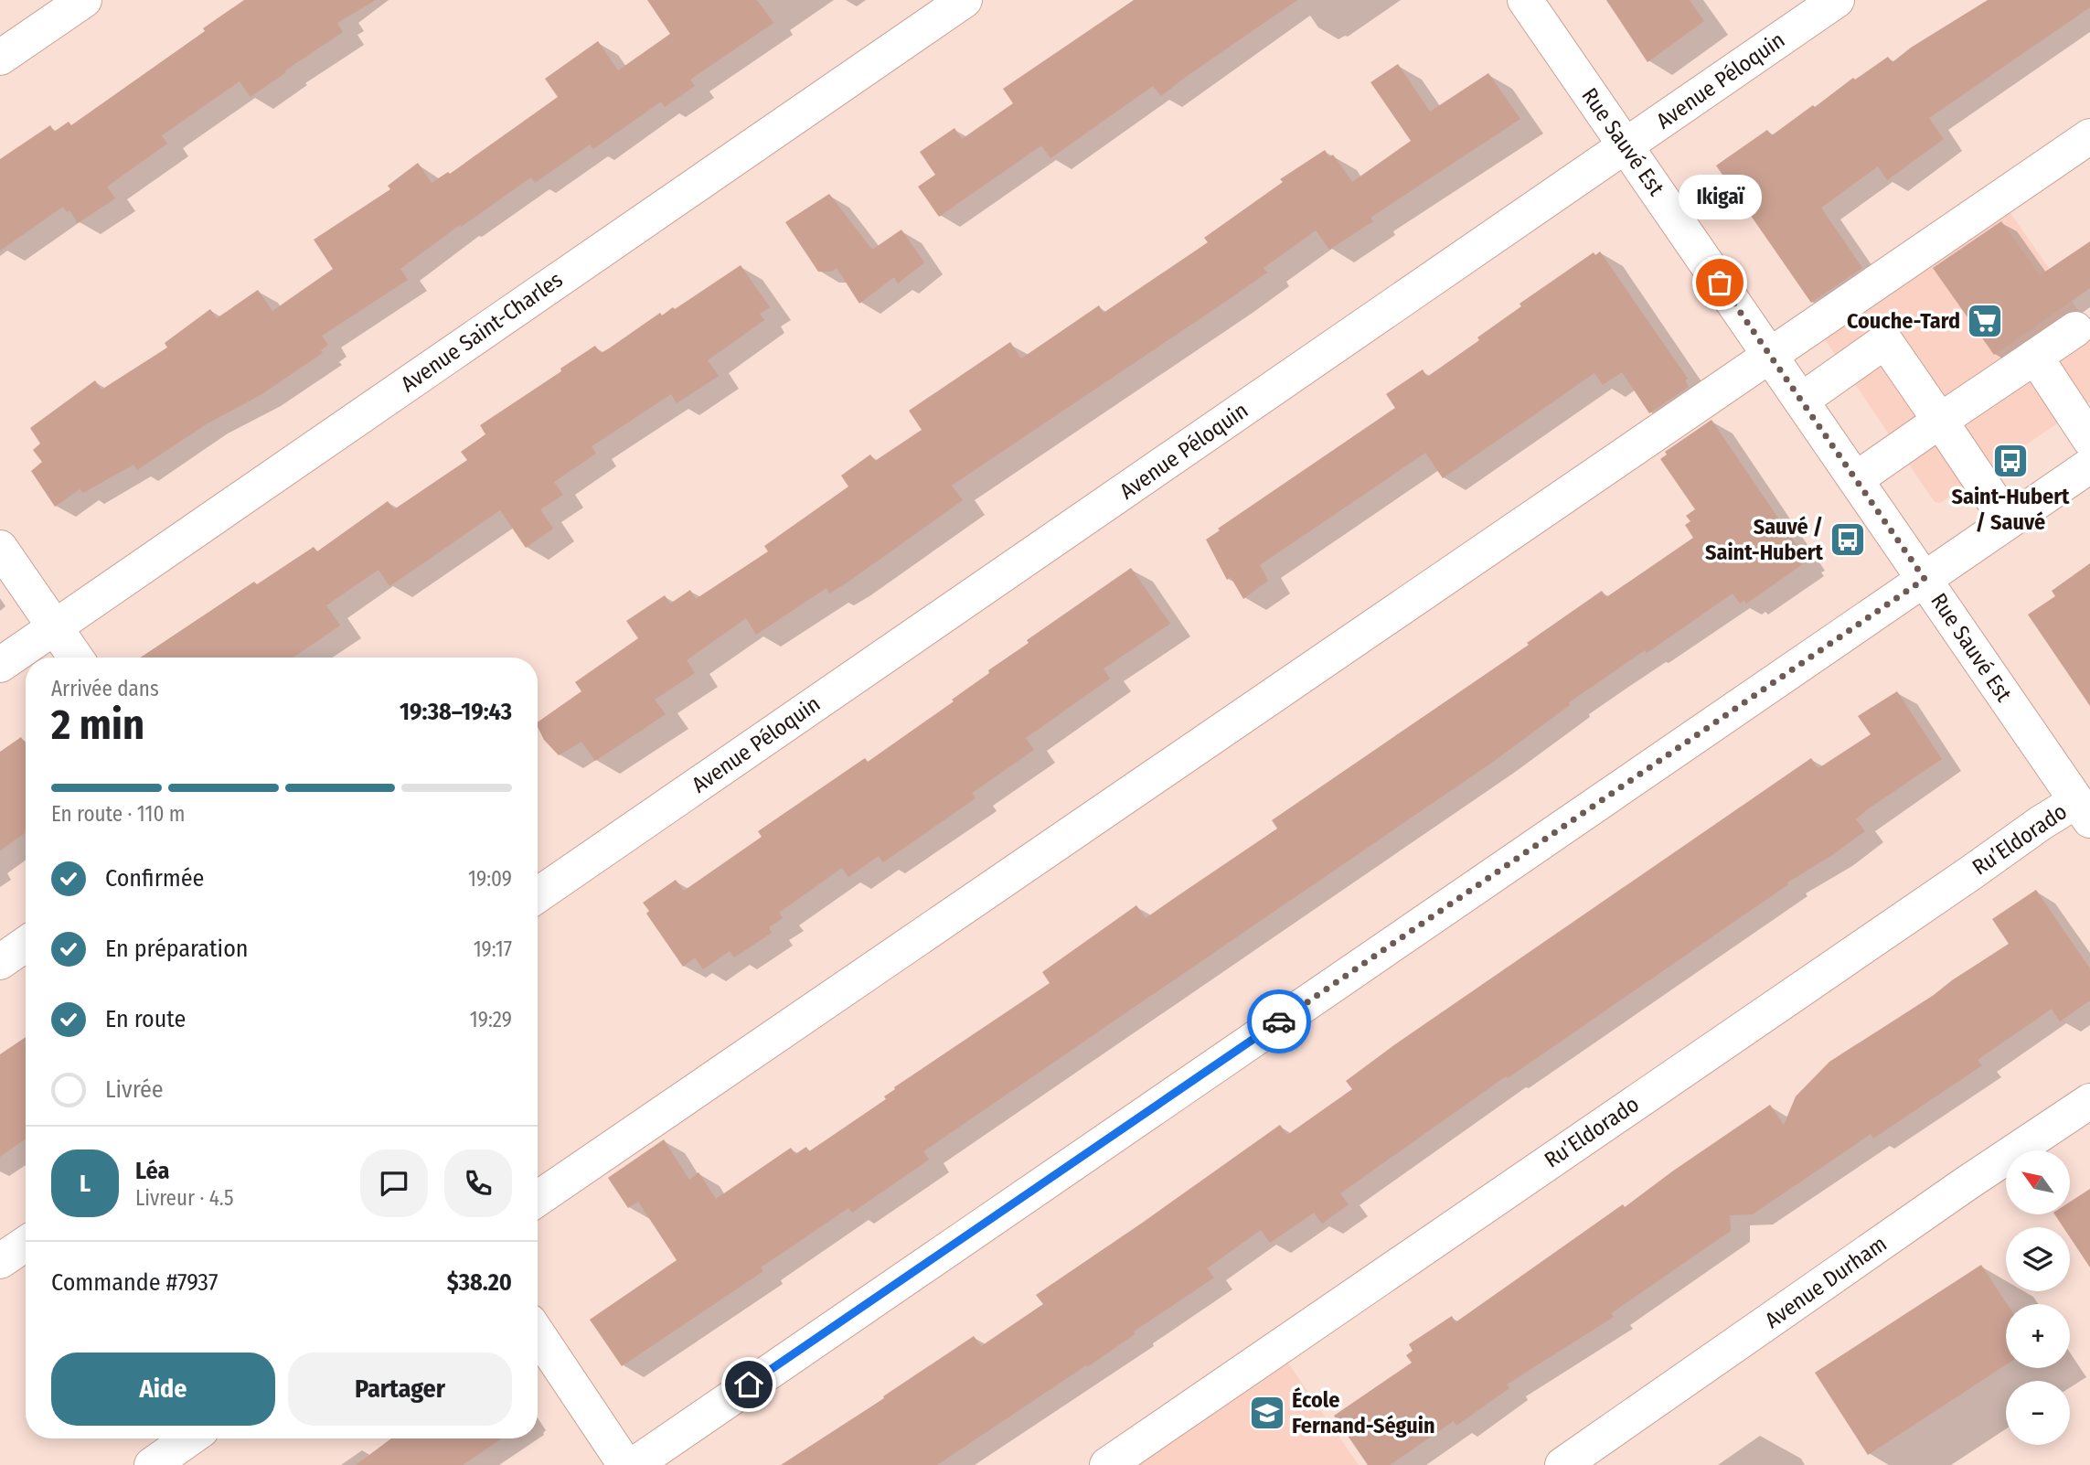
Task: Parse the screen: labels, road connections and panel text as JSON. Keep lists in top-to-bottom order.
{
  "streets": {
    "street": [
      "Avenue Péloquin",
      "Rue Sauvé Est",
      "Avenue Saint-Charles",
      "Ru’Eldorado",
      "Avenue Durham"
    ]
  },
  "crossings": [
    ["Avenue Péloquin", "Rue Sauvé Est"],
    ["Rue Sauvé Est", "Ru’Eldorado"]
  ],
  "places": {
    "other": ["Ikigaï"],
    "supermarket": ["Couche-Tard"],
    "bus stop": ["Saint-Hubert / Sauvé", "Sauvé / Saint-Hubert"],
    "school or university": ["École Fernand-Séguin"]
  },
  "north": "top left",
  "page": {
    "bubble": "Ikigaï",
    "heading": ["2 min", "Arrivée dans", "19:38–19:43"],
    "panel": [
      "Léa",
      "Livreur · 4.5",
      "Commande #7937",
      "$38.20"
    ],
    "bar": "En route · 110 m",
    "list": [
      ["Confirmée", "19:09"],
      ["En préparation", "19:17"],
      ["En route", "19:29"],
      "Livrée"
    ],
    "round": "L",
    "map_buttons": ["+", "−"],
    "buttons": ["Aide", "Partager"]
  }
}
